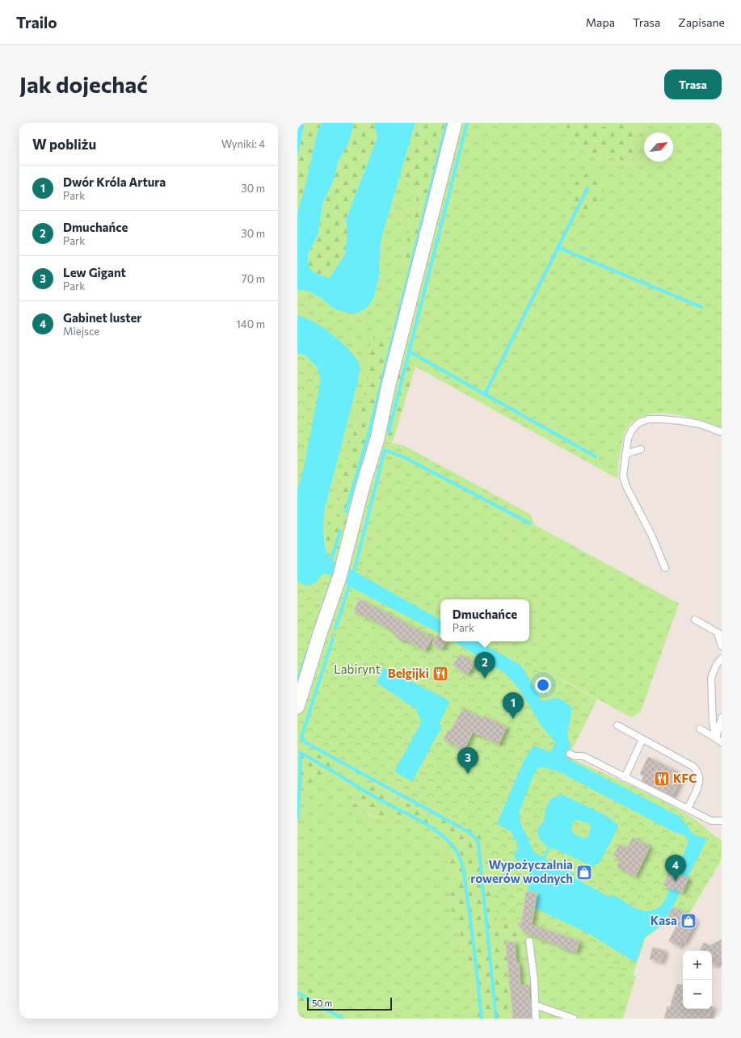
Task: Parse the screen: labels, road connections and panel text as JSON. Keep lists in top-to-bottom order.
{
  "parks": ["Labirynt"],
  "places": {
    "restaurant": ["Belgijki", "KFC"],
    "shop": ["Wypożyczalnia rowerów wodnych", "Kasa"]
  },
  "scale_bar": "50 m",
  "north": "top right",
  "page": {
    "header": "Trailo",
    "nav": ["Mapa", "Trasa", "Zapisane"],
    "buttons": "Trasa",
    "title": "Jak dojechać",
    "heading": ["W pobliżu", "Wyniki: 4"],
    "list": [
      {
        "mark": "1",
        "name": "Dwór Króla Artura",
        "note": "Park",
        "value": "30 m"
      },
      {
        "mark": "2",
        "name": "Dmuchańce",
        "note": "Park",
        "value": "30 m"
      },
      {
        "mark": "3",
        "name": "Lew Gigant",
        "note": "Park",
        "value": "70 m"
      },
      {
        "mark": "4",
        "name": "Gabinet luster",
        "note": "Miejsce",
        "value": "140 m"
      }
    ],
    "popup": ["Dmuchańce", "Park"],
    "pins": [
      "2",
      "1",
      "3",
      "4"
    ],
    "map_buttons": ["+", "−"],
    "scale": "50 m"
  }
}
